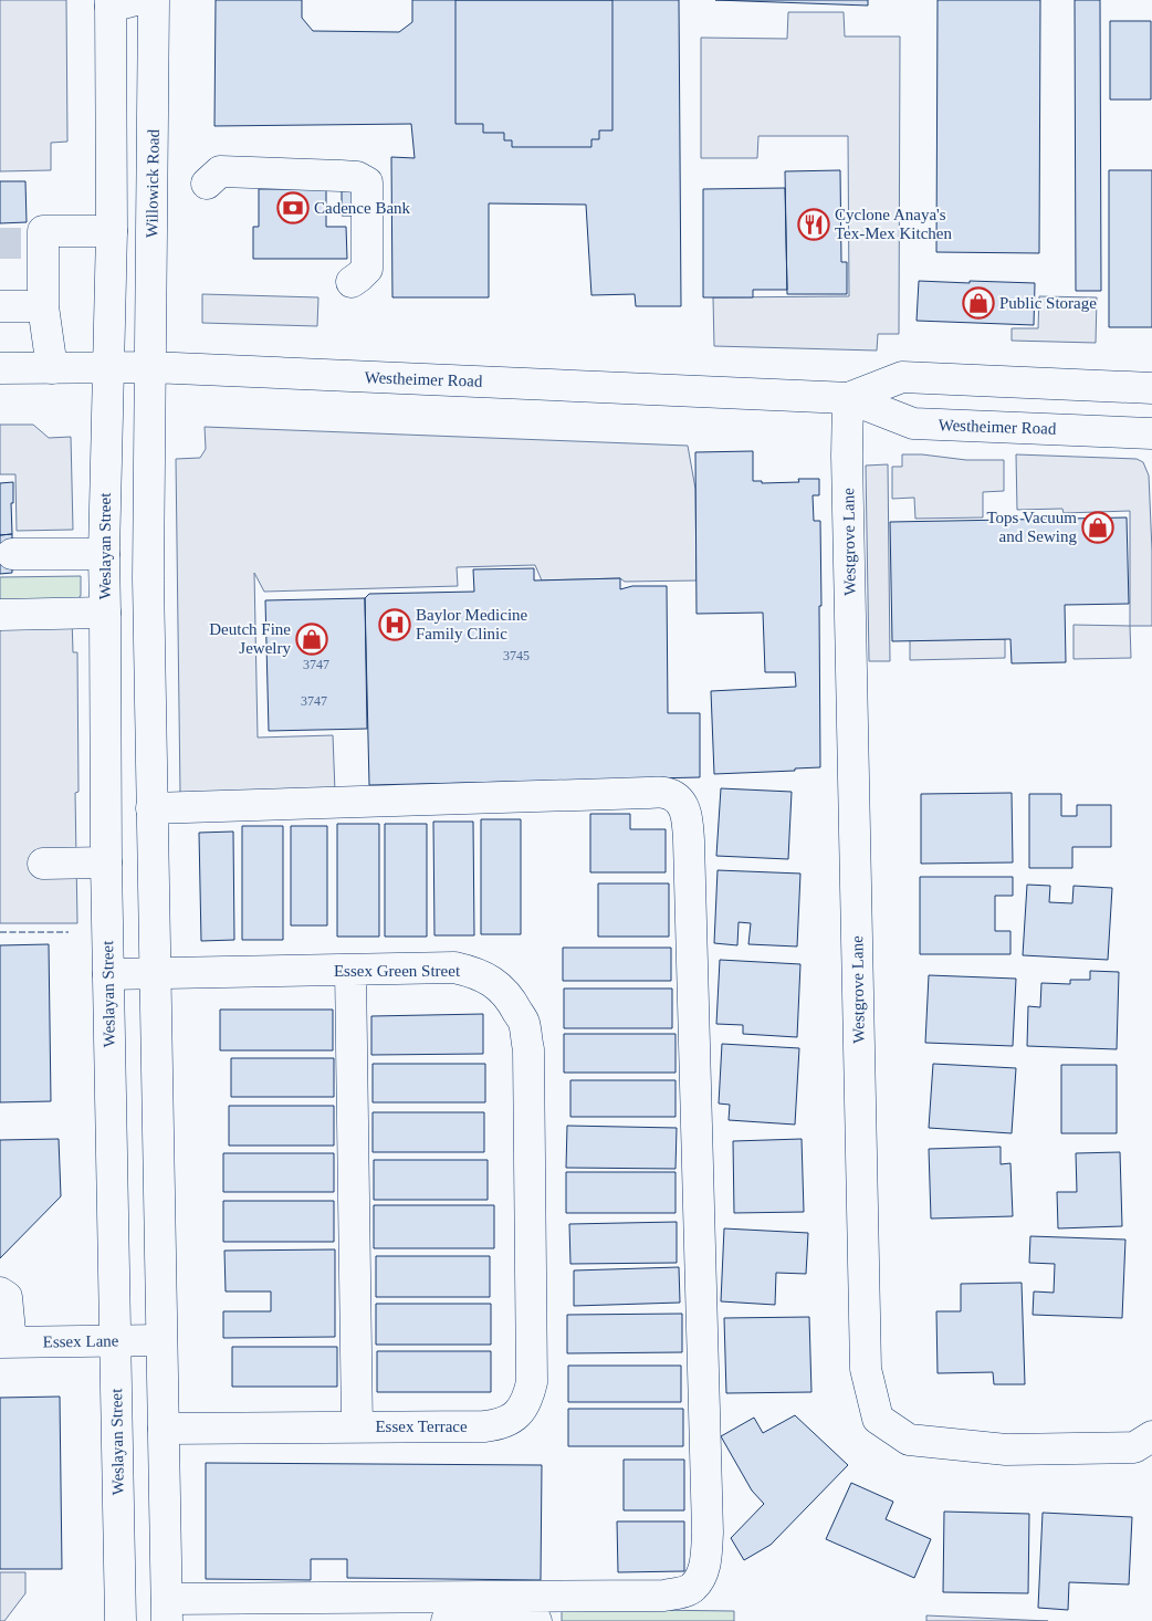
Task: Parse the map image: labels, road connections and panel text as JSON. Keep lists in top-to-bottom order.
{
  "streets": {
    "main road": [
      "Willowick Road",
      "Westheimer Road",
      "Westgrove Lane",
      "Weslayan Street",
      "Essex Green Street",
      "Essex Lane",
      "Essex Terrace"
    ]
  },
  "crossings": [
    ["Willowick Road", "Westheimer Road"],
    ["Westheimer Road", "Westgrove Lane"],
    ["Westheimer Road", "Weslayan Street"],
    ["Weslayan Street", "Essex Green Street"],
    ["Weslayan Street", "Essex Lane"],
    ["Essex Green Street", "Essex Terrace"]
  ],
  "places": {
    "bank": ["Cadence Bank"],
    "restaurant": ["Cyclone Anaya's Tex-Mex Kitchen"],
    "shop": ["Public Storage", "Tops Vacuum and Sewing", "Deutch Fine Jewelry"],
    "hospital": ["Baylor Medicine Family Clinic"]
  },
  "house_numbers": ["3745", "3747", "3747"]
}
